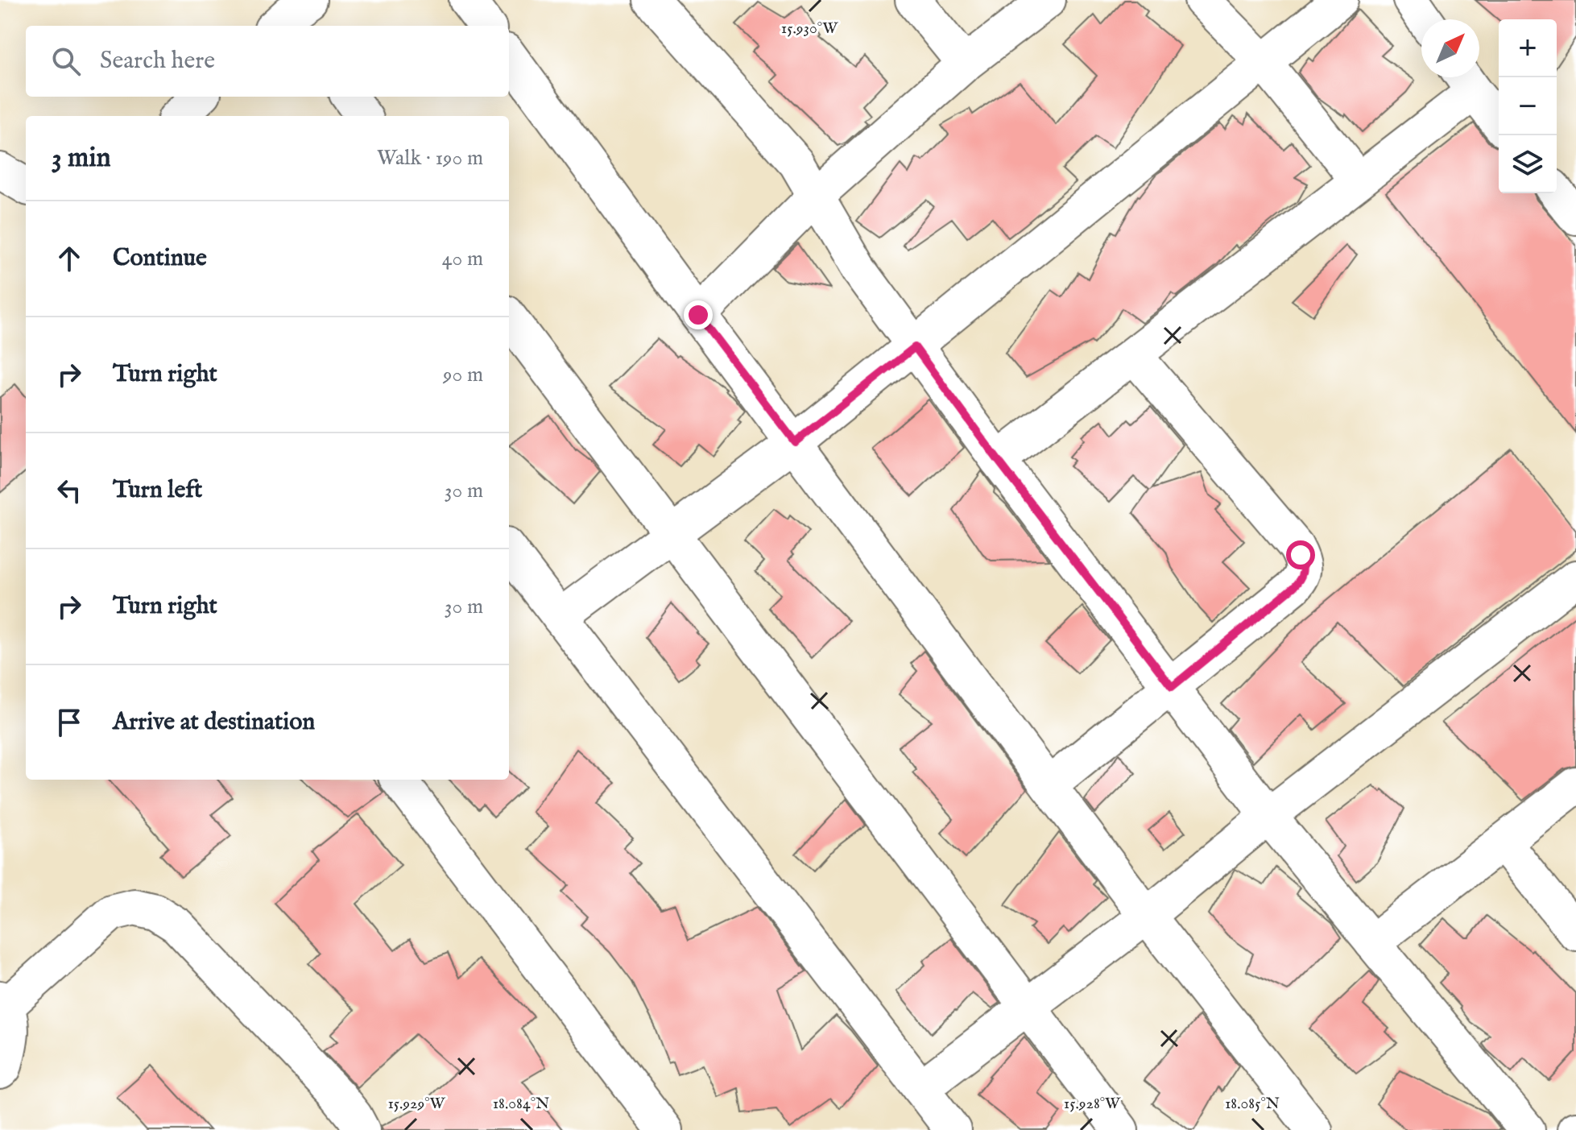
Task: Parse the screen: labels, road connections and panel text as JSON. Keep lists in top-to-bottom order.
{
  "north": "top right",
  "page": {
    "map_buttons": ["+", "−"],
    "search": "Search here",
    "heading": ["3 min", "Walk · 190 m"],
    "list": [
      ["Continue", "40 m"],
      ["Turn right", "90 m"],
      ["Turn left", "30 m"],
      ["Turn right", "30 m"],
      "Arrive at destination"
    ]
  },
  "coordinates": [
    "15.930°W",
    "15.929°W",
    "15.928°W",
    "18.084°N",
    "18.085°N"
  ]
}
